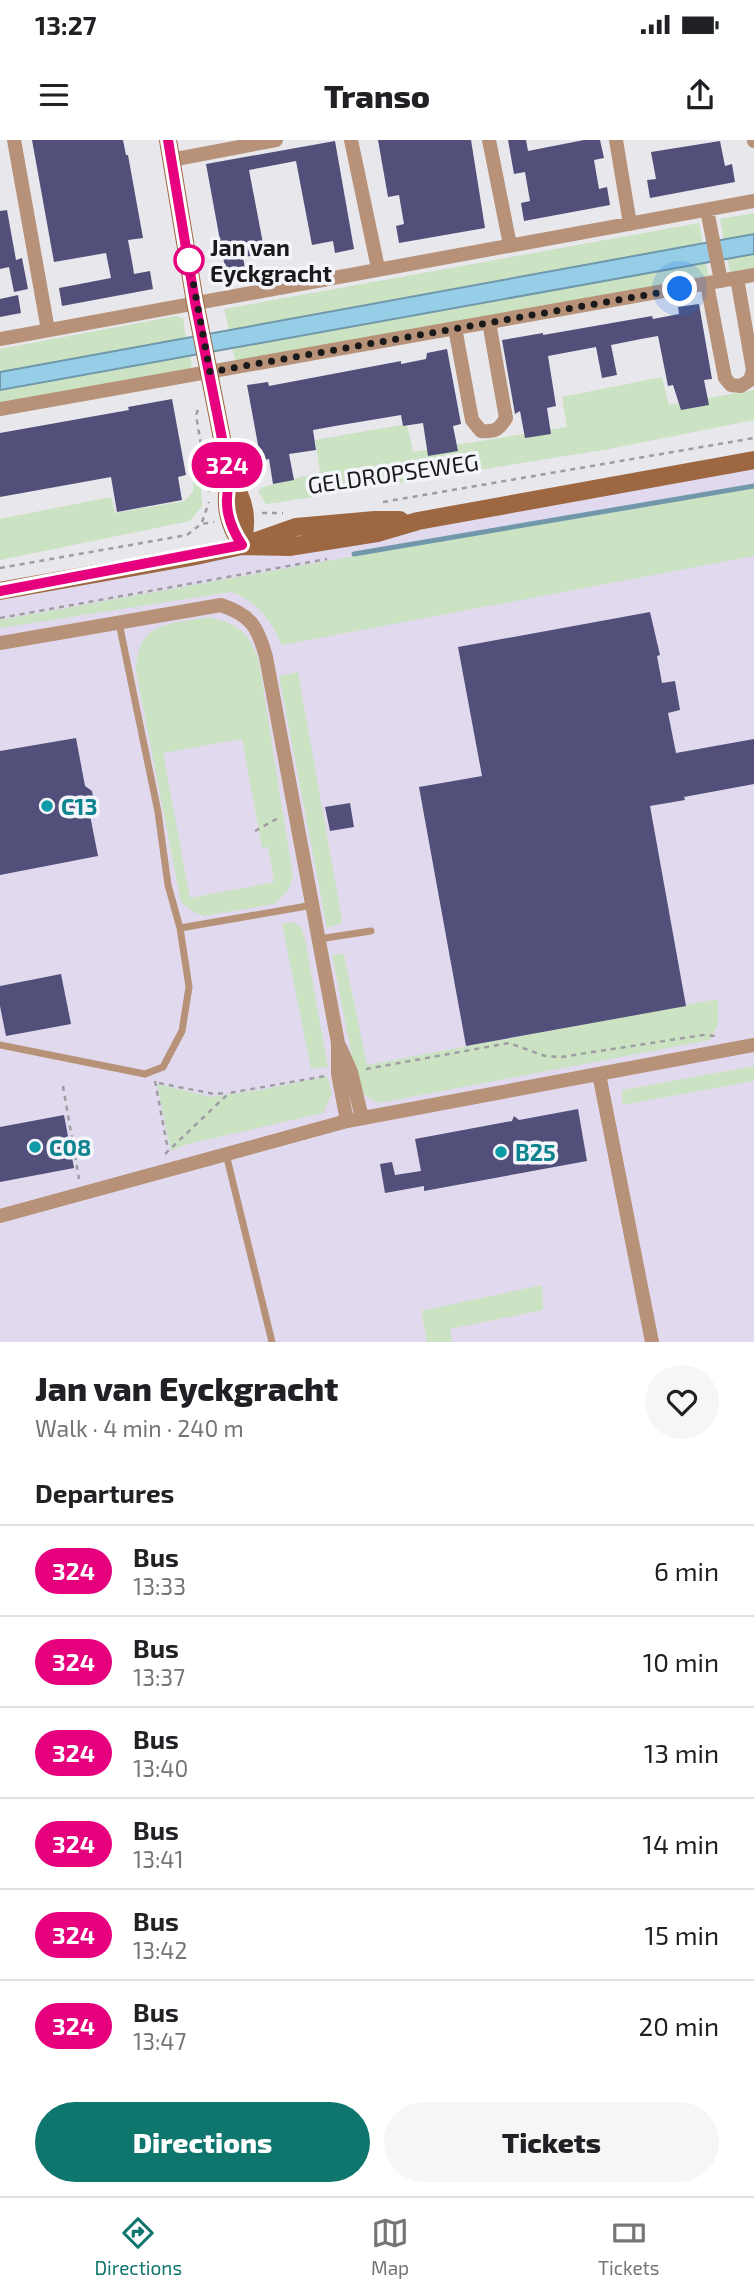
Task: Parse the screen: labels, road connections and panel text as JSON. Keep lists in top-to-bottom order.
{
  "streets": {
    "main road": ["GELDROPSEWEG"]
  },
  "places": [
    "Jan van Eyckgracht",
    "C13",
    "C08",
    "B25"
  ],
  "lines": ["bus line 324"],
  "page": {
    "status": "13:27",
    "header": "Transo",
    "on_map": "324",
    "heading": [
      ["Jan van Eyckgracht", "Walk · 4 min · 240 m"],
      "Departures"
    ],
    "list": [
      {
        "mark": "324",
        "name": "Bus",
        "note": "13:33",
        "value": "6 min"
      },
      {
        "mark": "324",
        "name": "Bus",
        "note": "13:37",
        "value": "10 min"
      },
      {
        "mark": "324",
        "name": "Bus",
        "note": "13:40",
        "value": "13 min"
      },
      {
        "mark": "324",
        "name": "Bus",
        "note": "13:41",
        "value": "14 min"
      },
      {
        "mark": "324",
        "name": "Bus",
        "note": "13:42",
        "value": "15 min"
      },
      {
        "mark": "324",
        "name": "Bus",
        "note": "13:47",
        "value": "20 min"
      }
    ],
    "buttons": ["Directions", "Tickets"],
    "tabs": ["Directions", "Map", "Tickets"]
  }
}
